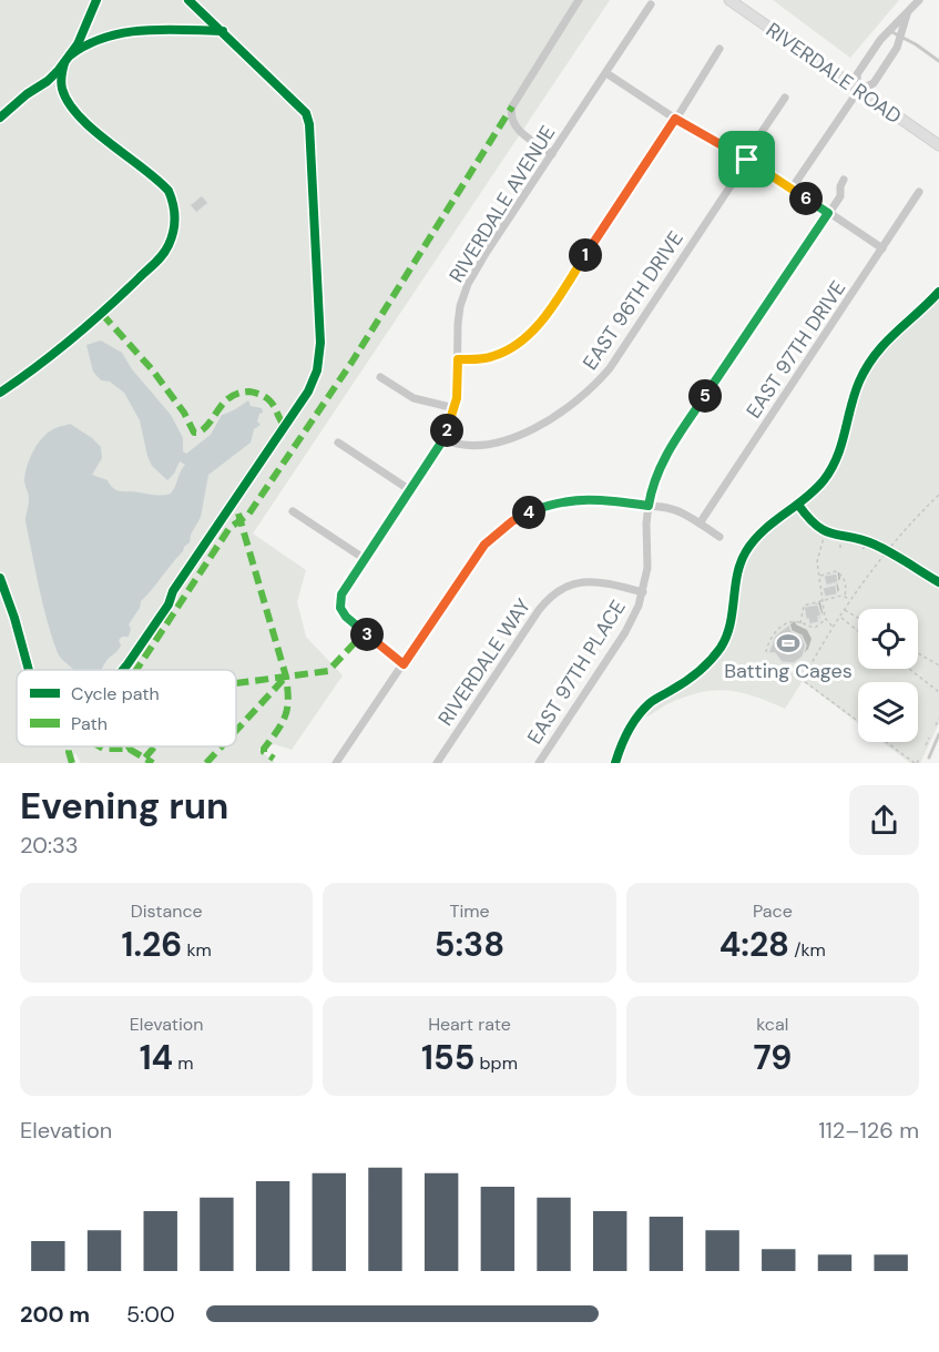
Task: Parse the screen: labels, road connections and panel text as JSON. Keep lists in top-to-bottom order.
{
  "streets": {
    "street": [
      "RIVERDALE ROAD",
      "RIVERDALE AVENUE",
      "EAST 96TH DRIVE",
      "EAST 97TH DRIVE",
      "RIVERDALE WAY",
      "EAST 97TH PLACE"
    ]
  },
  "crossings": [
    ["RIVERDALE AVENUE", "EAST 96TH DRIVE"],
    ["RIVERDALE WAY", "EAST 97TH PLACE"]
  ],
  "places": {
    "sports": ["Batting Cages"]
  },
  "legend": ["Cycle path", "Path"],
  "page": {
    "pins": [
      "6",
      "1",
      "5",
      "2",
      "4",
      "3"
    ],
    "heading": ["Evening run", "20:33"],
    "stats": [
      ["Distance", "1.26 km"],
      ["Time", "5:38"],
      ["Pace", "4:28 /km"],
      ["Elevation", "14 m"],
      ["Heart rate", "155 bpm"],
      ["kcal", "79"]
    ],
    "chart": ["Elevation", "112–126 m"],
    "list": [
      {
        "name": "200 m",
        "note": "5:00"
      }
    ]
  }
}
